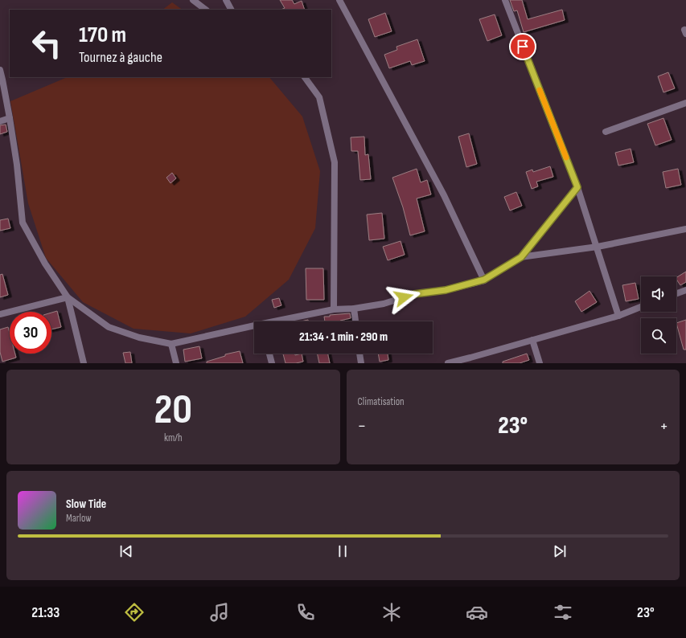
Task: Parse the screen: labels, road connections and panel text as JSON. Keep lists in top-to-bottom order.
{
  "page": {
    "turn": ["170 m", "Tournez à gauche"],
    "limit": "30",
    "trip": "21:34 · 1 min · 290 m",
    "tile": [
      ["20", "km/h"],
      "Climatisation"
    ],
    "heat": ["−", "23°", "+"],
    "song": ["Slow Tide", "Marlow"],
    "tabs": ["21:33", "23°"]
  }
}
